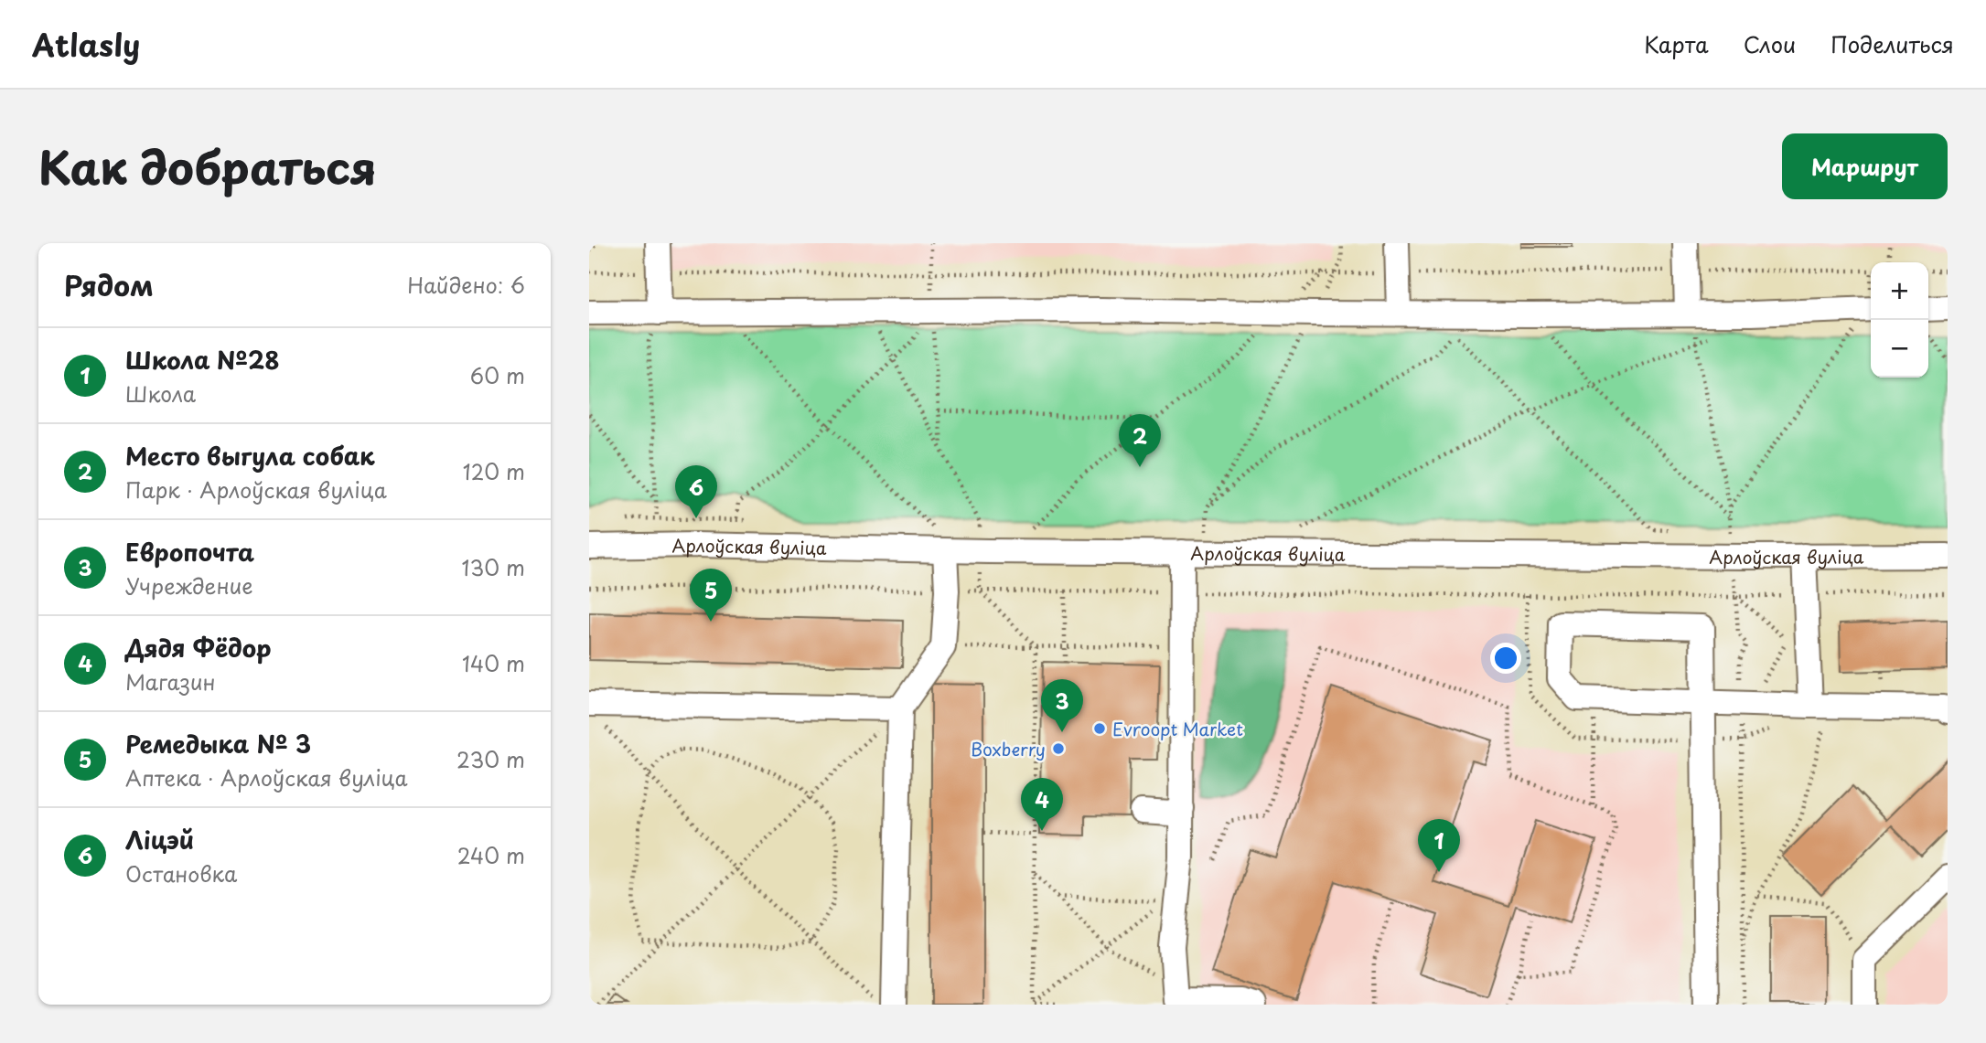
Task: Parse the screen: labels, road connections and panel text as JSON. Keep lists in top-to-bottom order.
{
  "streets": {
    "street": ["Арлоўская вуліца"]
  },
  "places": ["Evroopt Market", "Boxberry"],
  "page": {
    "header": "Atlasly",
    "nav": ["Карта", "Слои", "Поделиться"],
    "title": "Как добраться",
    "buttons": "Маршрут",
    "heading": ["Рядом", "Найдено: 6"],
    "map_buttons": ["+", "−"],
    "list": [
      {
        "mark": "1",
        "name": "Школа №28",
        "note": "Школа",
        "value": "60 m"
      },
      {
        "mark": "2",
        "name": "Место выгула собак",
        "note": "Парк · Арлоўская вуліца",
        "value": "120 m"
      },
      {
        "mark": "3",
        "name": "Европочта",
        "note": "Учреждение",
        "value": "130 m"
      },
      {
        "mark": "4",
        "name": "Дядя Фёдор",
        "note": "Магазин",
        "value": "140 m"
      },
      {
        "mark": "5",
        "name": "Ремедыка № 3",
        "note": "Аптека · Арлоўская вуліца",
        "value": "230 m"
      },
      {
        "mark": "6",
        "name": "Ліцэй",
        "note": "Остановка",
        "value": "240 m"
      }
    ],
    "pins": [
      "2",
      "6",
      "5",
      "3",
      "4",
      "1"
    ]
  }
}
